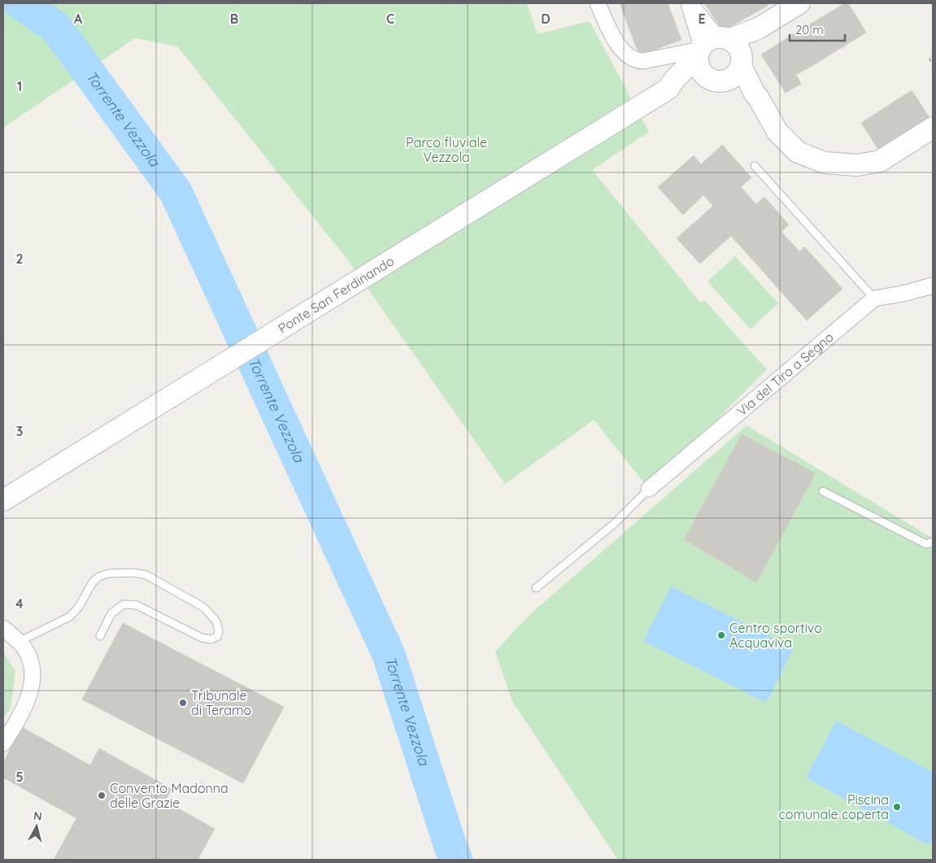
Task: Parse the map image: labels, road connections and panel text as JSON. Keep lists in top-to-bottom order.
{
  "streets": {
    "street": ["Ponte San Ferdinando", "Via del Tiro a Segno"]
  },
  "water": ["Torrente Vezzola"],
  "parks": ["Parco fluviale Vezzola"],
  "places": [
    "Centro sportivo Acquaviva",
    "Tribunale di Teramo",
    "Convento Madonna delle Grazie",
    "Piscina comunale coperta"
  ],
  "scale_bar": "20 m",
  "north": "top",
  "grid": {
    "columns": [
      "A",
      "B",
      "C",
      "D",
      "E"
    ],
    "rows": [
      "1",
      "2",
      "3",
      "4",
      "5"
    ]
  }
}
